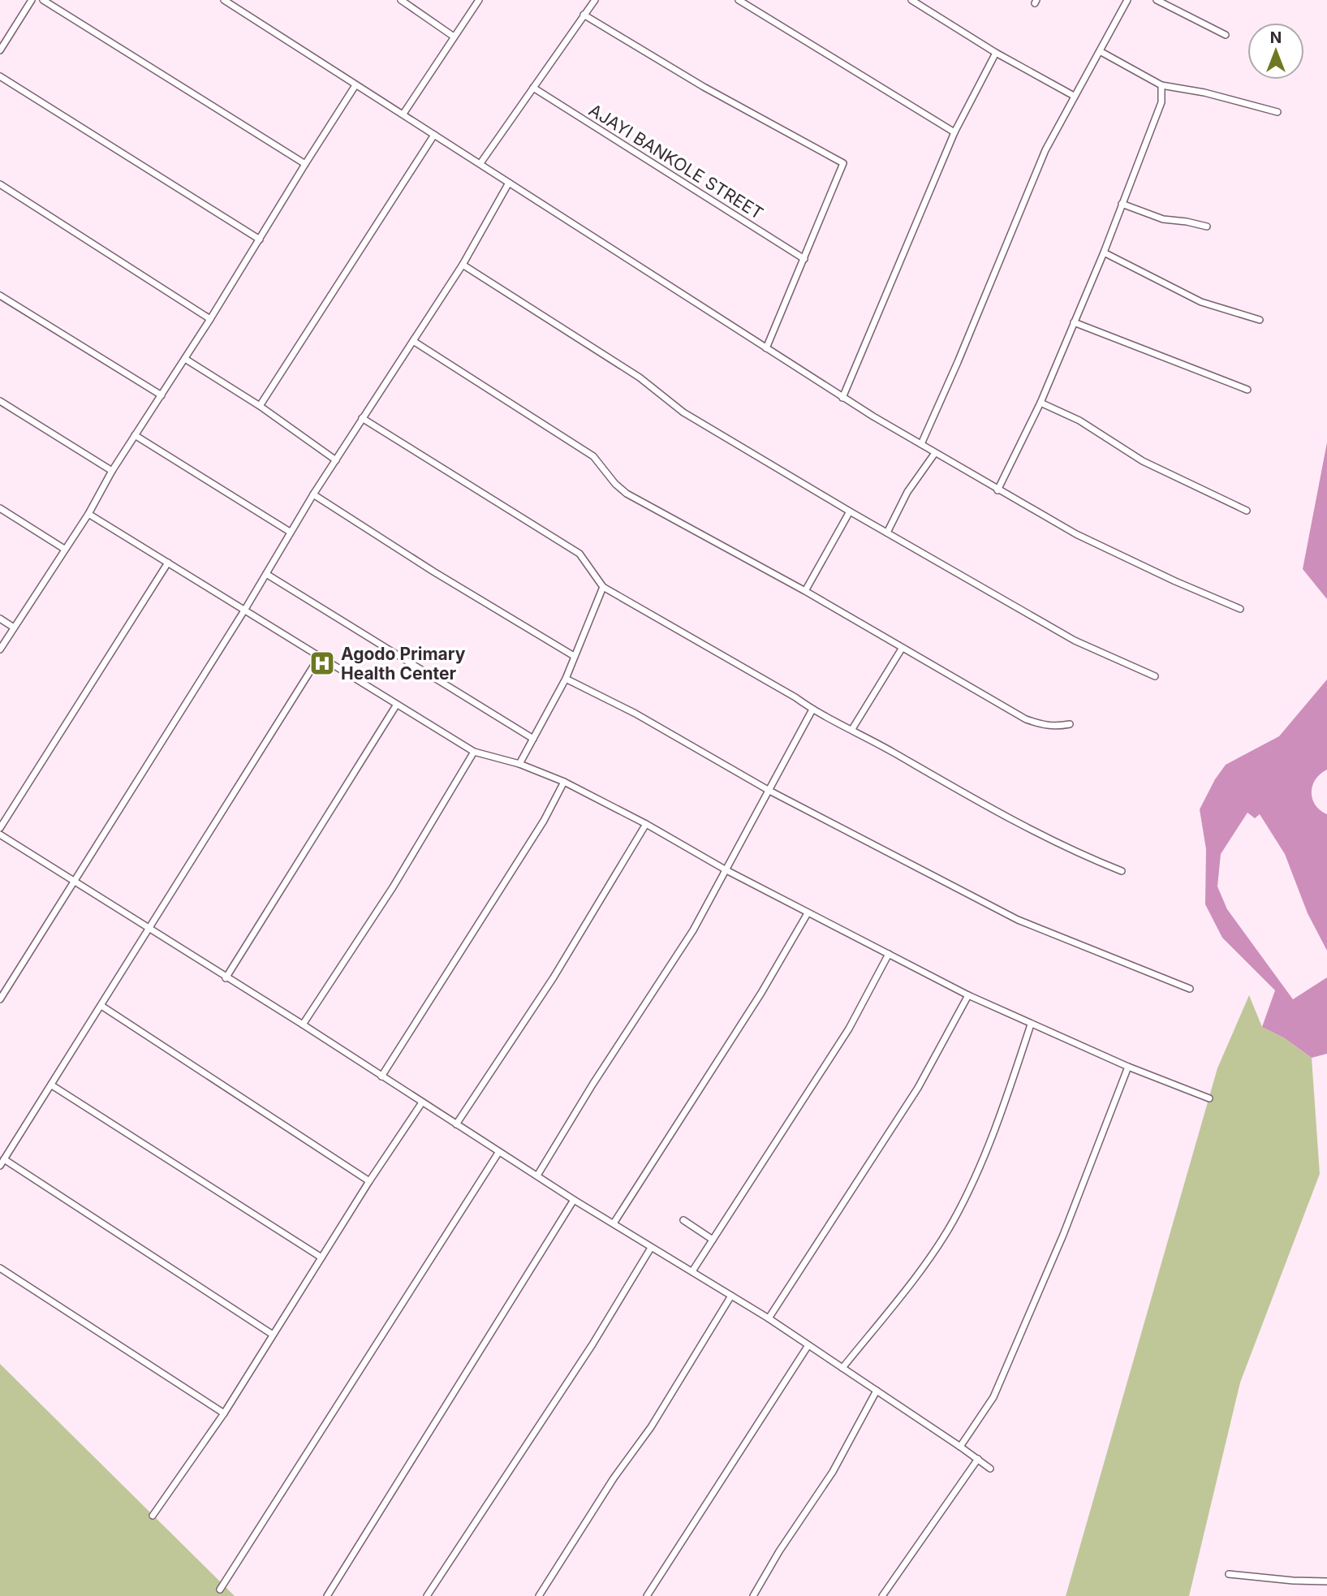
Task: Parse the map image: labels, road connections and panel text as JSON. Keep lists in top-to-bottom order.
{
  "streets": {
    "street": ["AJAYI BANKOLE STREET"]
  },
  "places": {
    "hospital": ["Agodo Primary Health Center"]
  },
  "north": "top"
}
